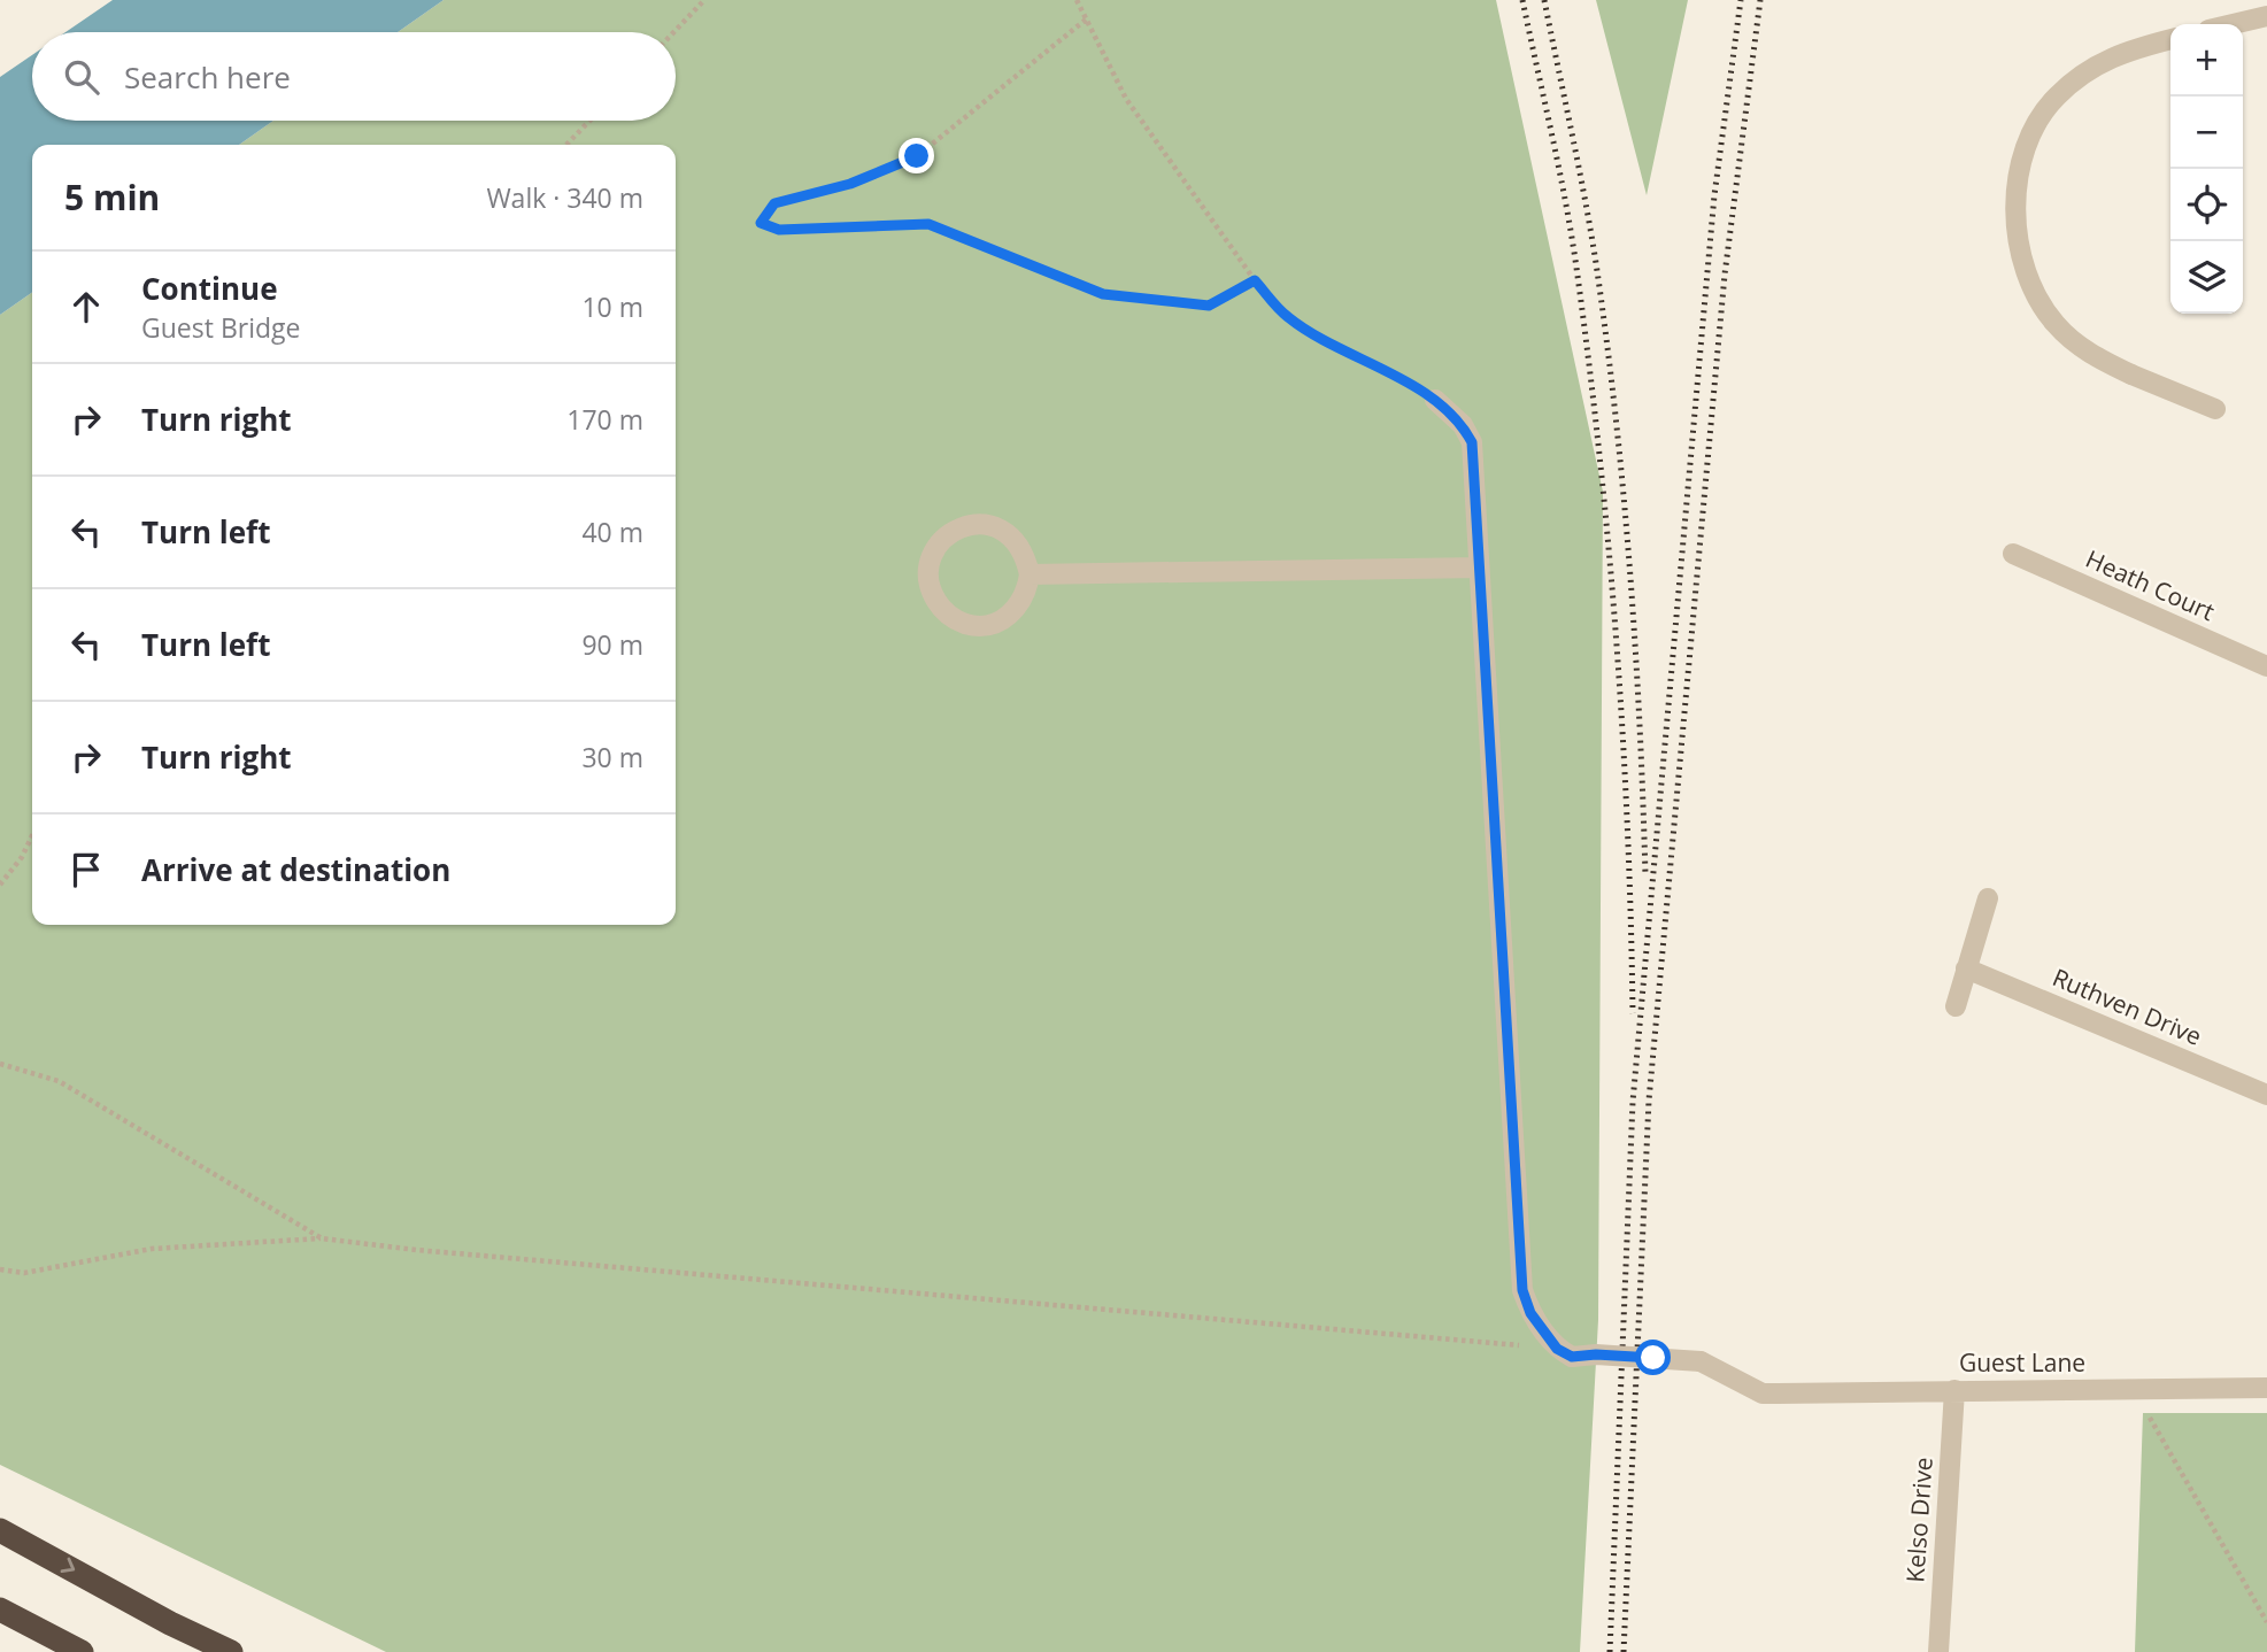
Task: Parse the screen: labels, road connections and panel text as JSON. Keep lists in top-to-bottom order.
{
  "streets": {
    "street": [
      "Heath Court",
      "Ruthven Drive",
      "Guest Lane",
      "Kelso Drive"
    ]
  },
  "crossings": [
    ["Guest Lane", "Kelso Drive"]
  ],
  "page": {
    "map_buttons": ["+", "−"],
    "search": "Search here",
    "heading": ["5 min", "Walk · 340 m"],
    "list": [
      ["Continue", "Guest Bridge", "10 m"],
      ["Turn right", "170 m"],
      ["Turn left", "40 m"],
      ["Turn left", "90 m"],
      ["Turn right", "30 m"],
      "Arrive at destination"
    ]
  }
}
